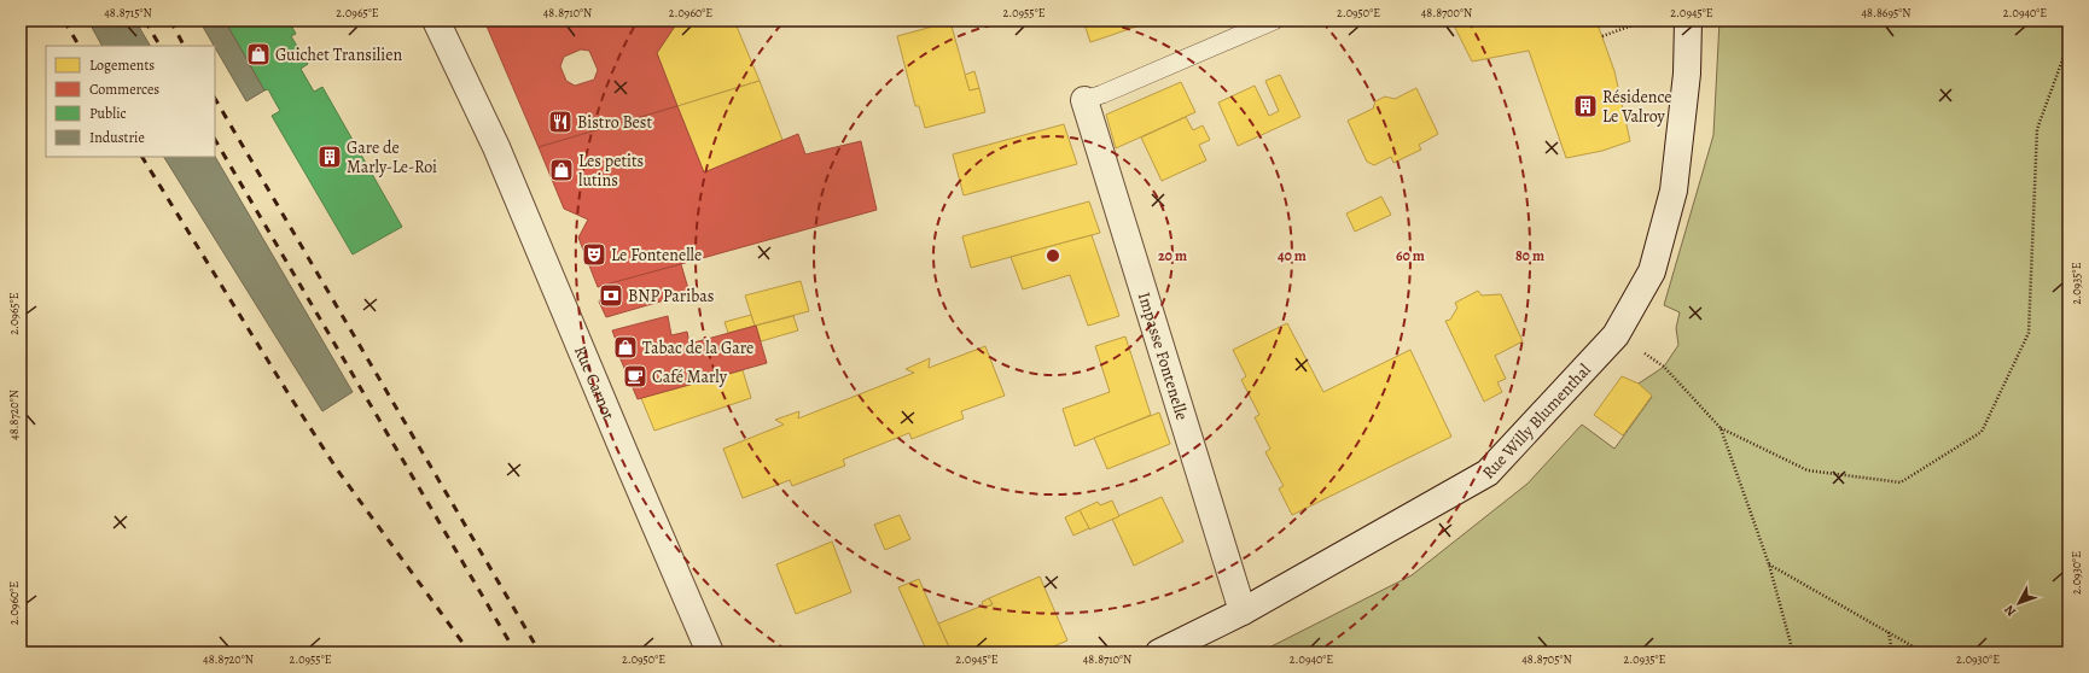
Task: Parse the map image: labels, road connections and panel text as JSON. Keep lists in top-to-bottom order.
{
  "streets": {
    "street": ["Impasse Fontenelle", "Rue Carnot", "Rue Willy Blumenthal"]
  },
  "crossings": [
    ["Impasse Fontenelle", "Rue Willy Blumenthal"]
  ],
  "places": {
    "shop": ["Guichet Transilien", "Les petits lutins", "Tabac de la Gare"],
    "building": ["Résidence Le Valroy", "Gare de Marly-Le-Roi"],
    "restaurant": ["Bistro Best"],
    "theatre": ["Le Fontenelle"],
    "bank": ["BNP Paribas"],
    "cafe": ["Café Marly"]
  },
  "legend": [
    "Logements",
    "Commerces",
    "Public",
    "Industrie"
  ],
  "north": "bottom left",
  "coordinates": [
    "48.8715°N",
    "2.0965°E",
    "48.8710°N",
    "2.0960°E",
    "2.0955°E",
    "2.0950°E",
    "48.8700°N",
    "2.0945°E",
    "48.8695°N",
    "2.0940°E",
    "2.0935°E",
    "48.8720°N",
    "2.0930°E",
    "48.8705°N"
  ],
  "rings": [
    "20 m",
    "40 m",
    "60 m",
    "80 m"
  ]
}
